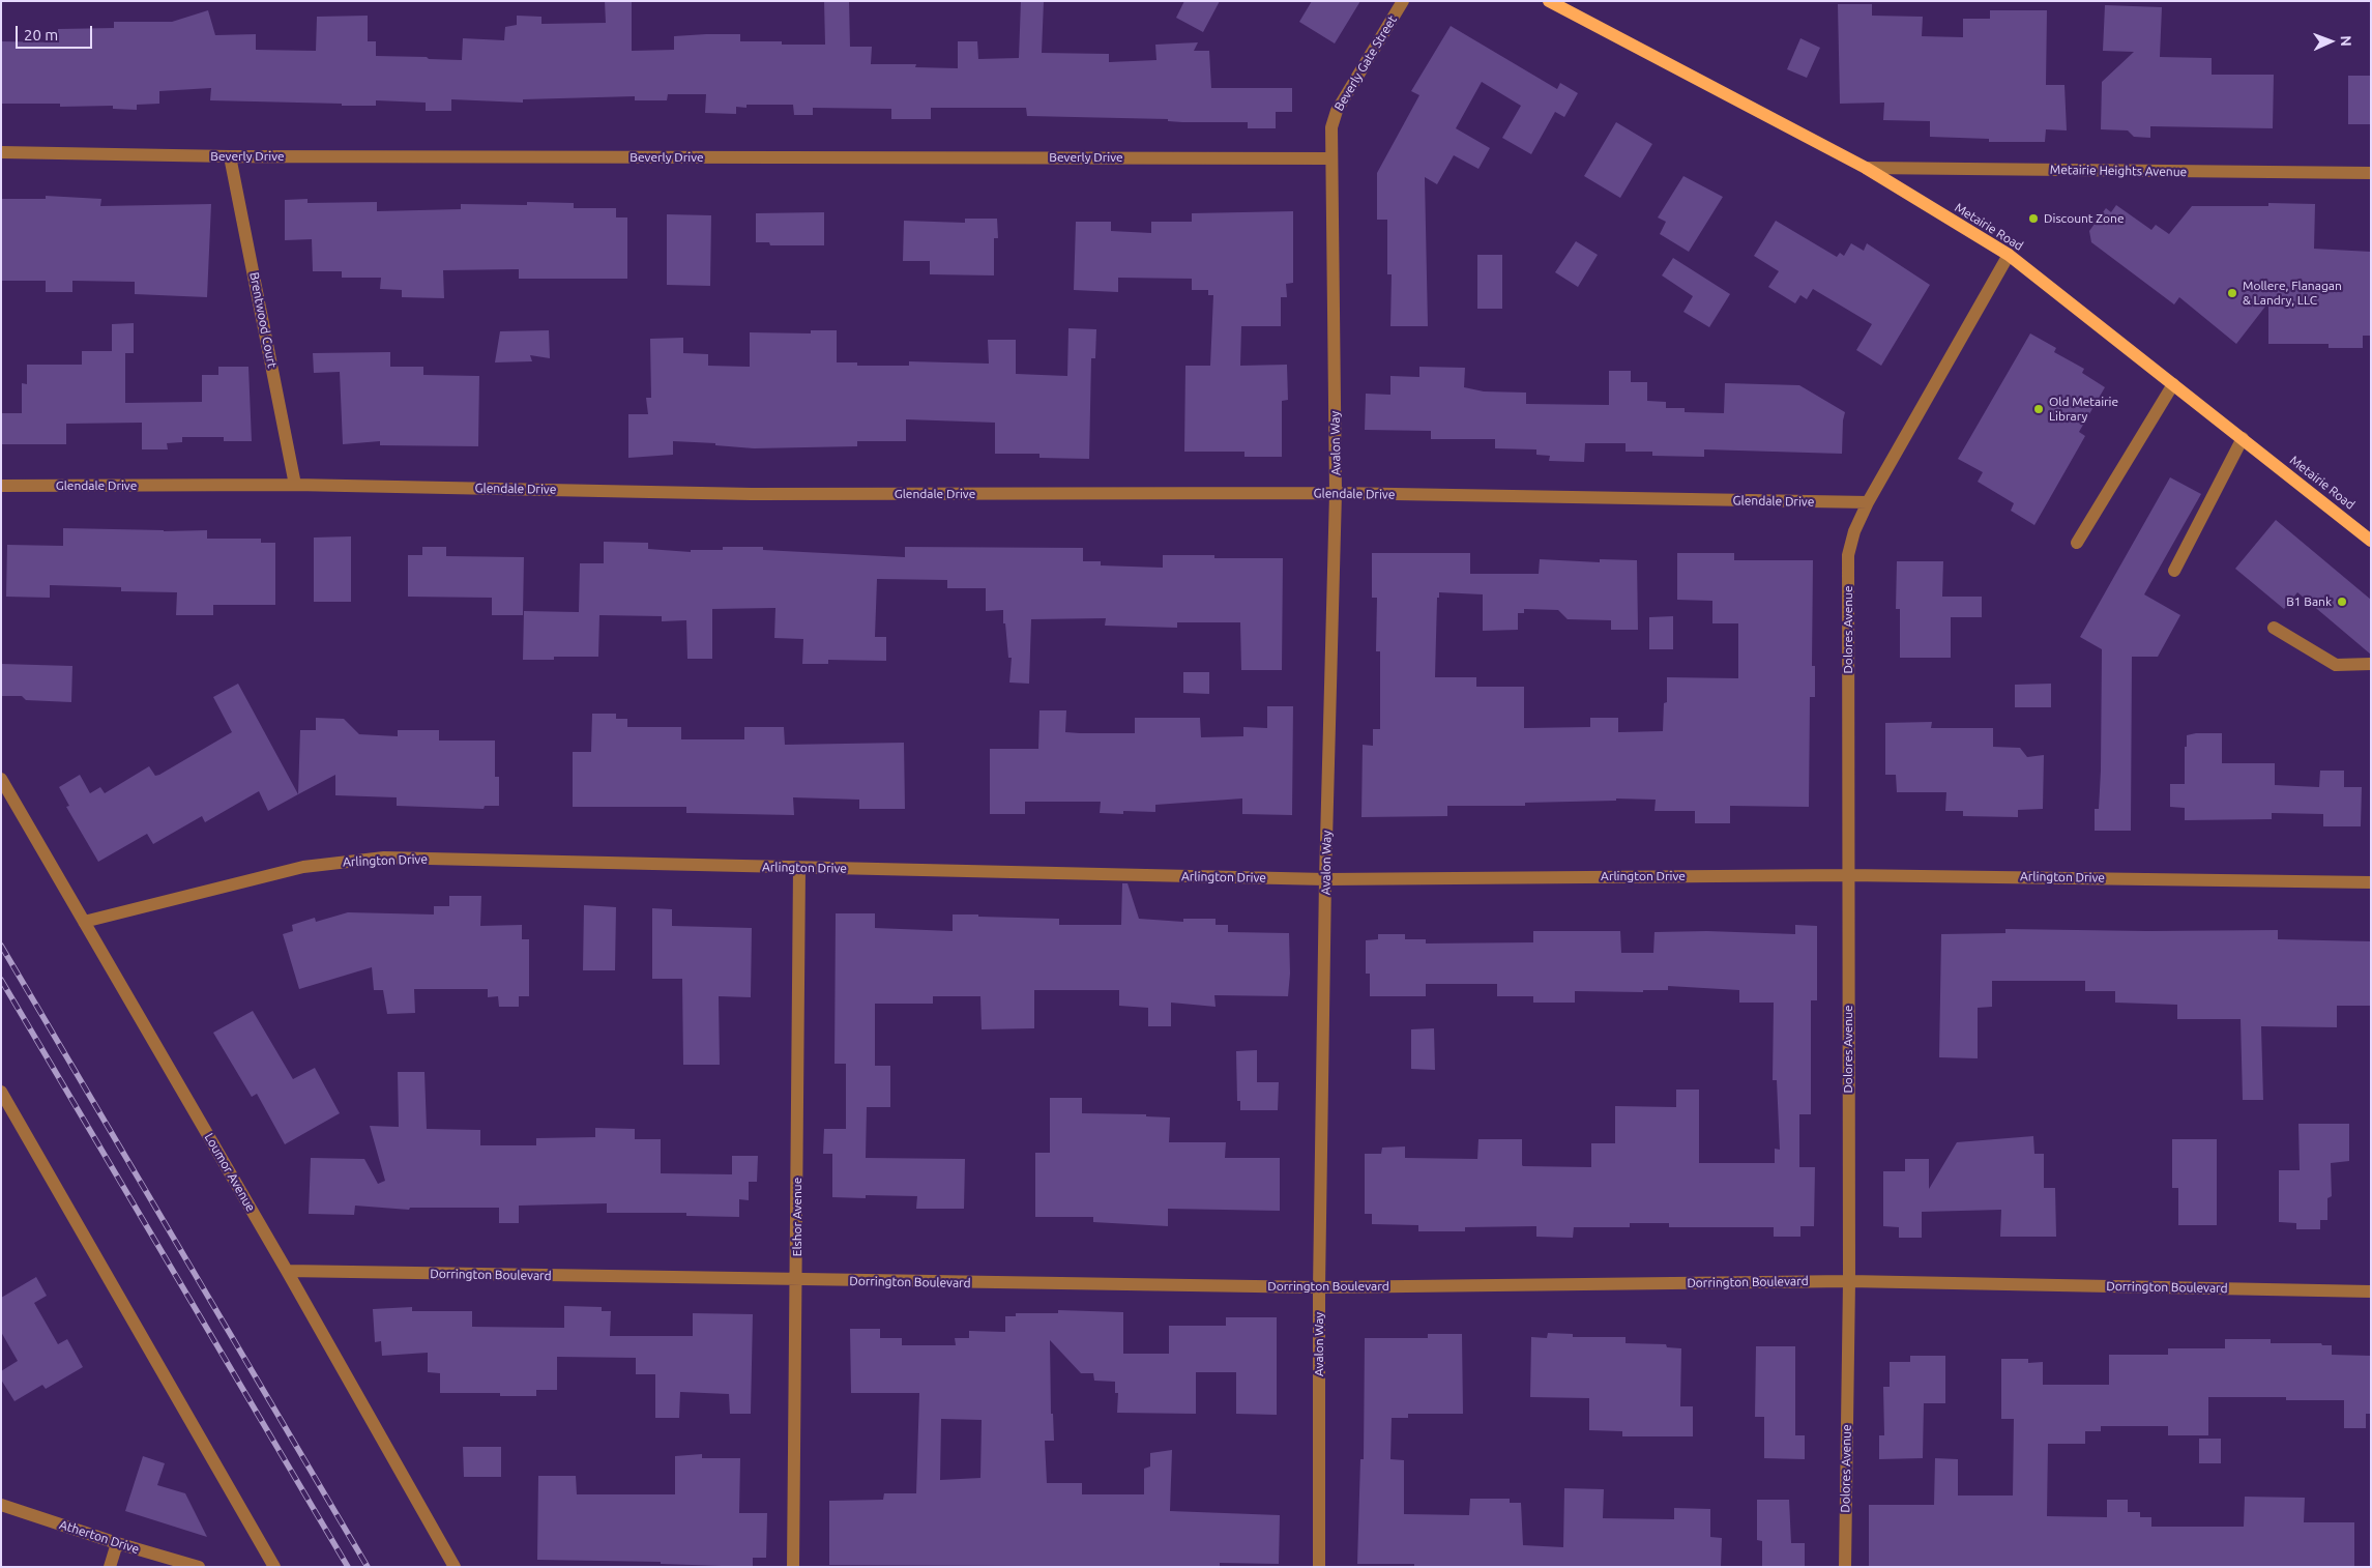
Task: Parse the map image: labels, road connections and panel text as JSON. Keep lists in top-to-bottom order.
{
  "streets": {
    "main road": ["Metairie Road"],
    "street": [
      "Beverly Gate Street",
      "Beverly Drive",
      "Metairie Heights Avenue",
      "Brentwood Court",
      "Avalon Way",
      "Glendale Drive",
      "Dolores Avenue",
      "Arlington Drive",
      "Loumor Avenue",
      "Elshor Avenue",
      "Dorrington Boulevard",
      "Atherton Drive"
    ]
  },
  "crossings": [
    ["Beverly Gate Street", "Beverly Drive"],
    ["Beverly Gate Street", "Avalon Way"],
    ["Beverly Drive", "Brentwood Court"],
    ["Beverly Drive", "Avalon Way"],
    ["Metairie Heights Avenue", "Metairie Road"],
    ["Brentwood Court", "Glendale Drive"],
    ["Avalon Way", "Glendale Drive"],
    ["Avalon Way", "Arlington Drive"],
    ["Avalon Way", "Dorrington Boulevard"],
    ["Glendale Drive", "Dolores Avenue"],
    ["Dolores Avenue", "Arlington Drive"],
    ["Dolores Avenue", "Dorrington Boulevard"],
    ["Arlington Drive", "Loumor Avenue"],
    ["Arlington Drive", "Elshor Avenue"],
    ["Loumor Avenue", "Dorrington Boulevard"],
    ["Elshor Avenue", "Dorrington Boulevard"]
  ],
  "places": [
    "Discount Zone",
    "Mollere, Flanagan & Landry, LLC",
    "Old Metairie Library",
    "B1 Bank"
  ],
  "scale_bar": "20 m",
  "north": "right"
}
